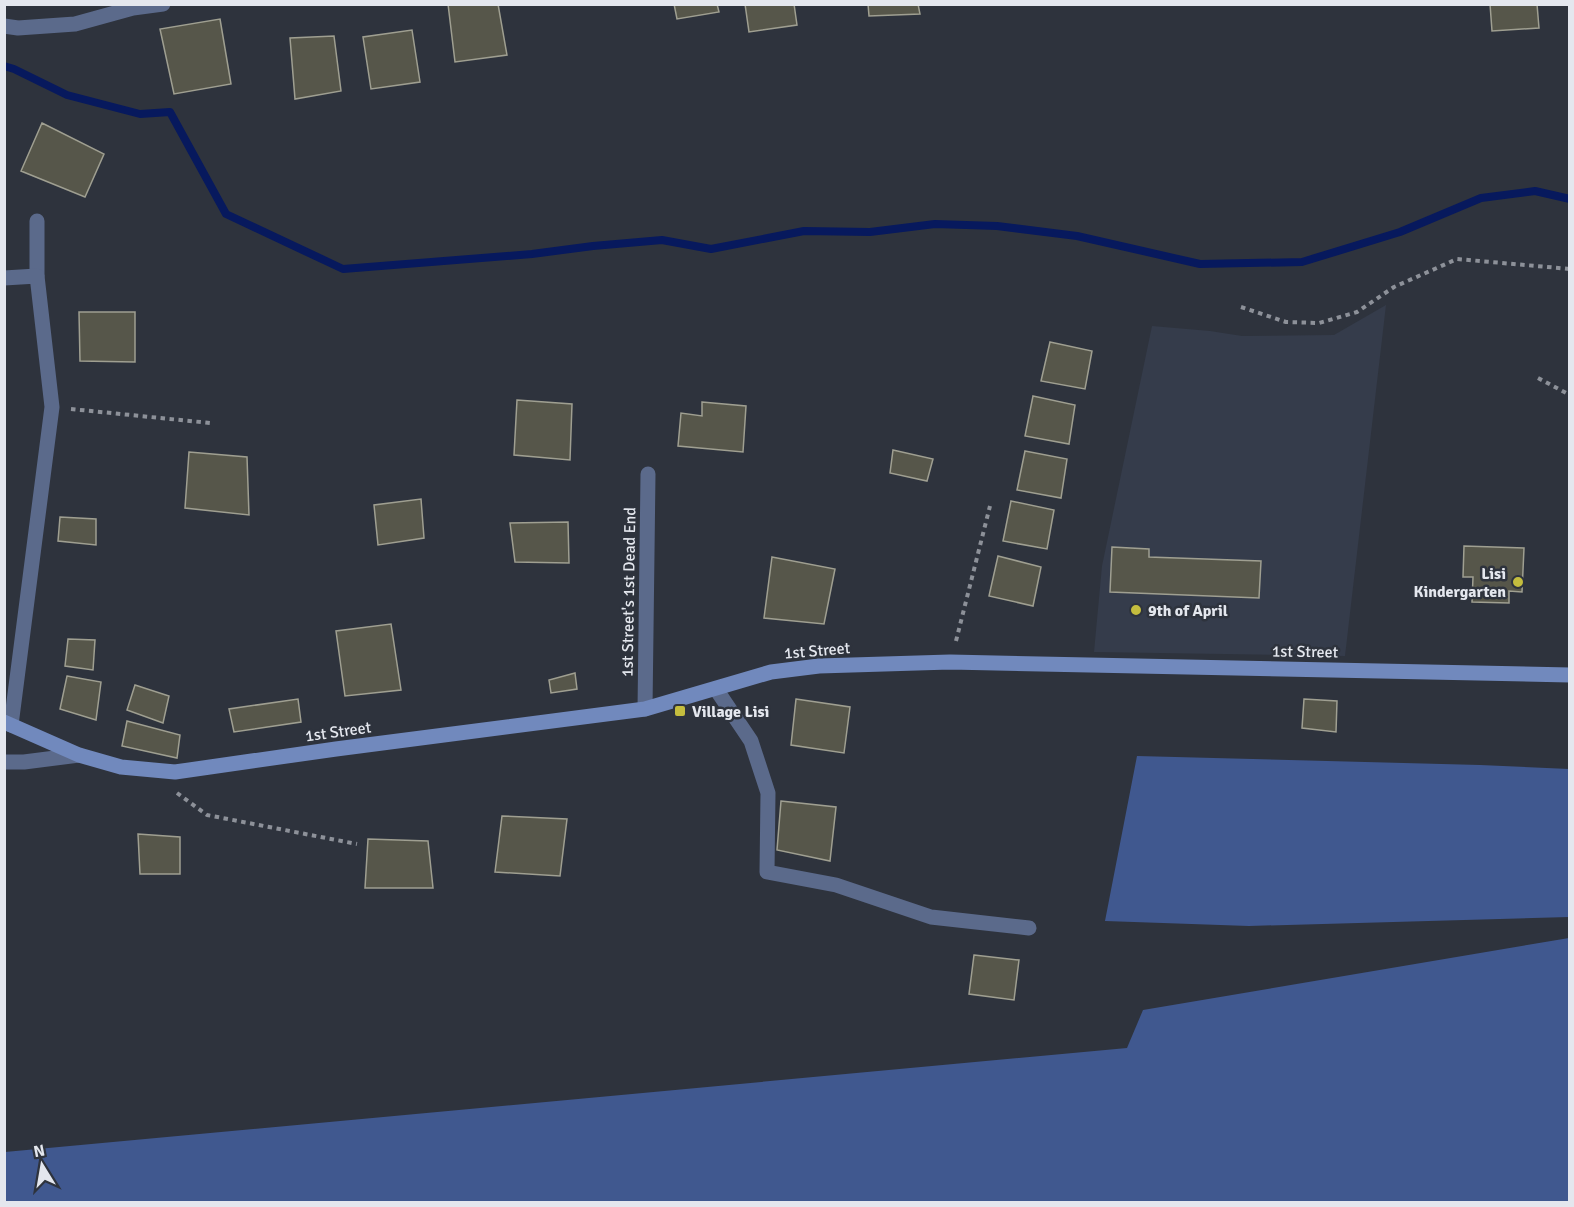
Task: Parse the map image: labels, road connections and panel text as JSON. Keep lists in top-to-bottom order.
{
  "streets": {
    "main road": ["1st Street"],
    "street": ["1st Street's 1st Dead End"]
  },
  "crossings": [
    ["1st Street's 1st Dead End", "1st Street"]
  ],
  "places": {
    "other": ["Lisi Kindergarten", "9th of April"],
    "transit": ["Village Lisi"]
  },
  "north": "top"
}
